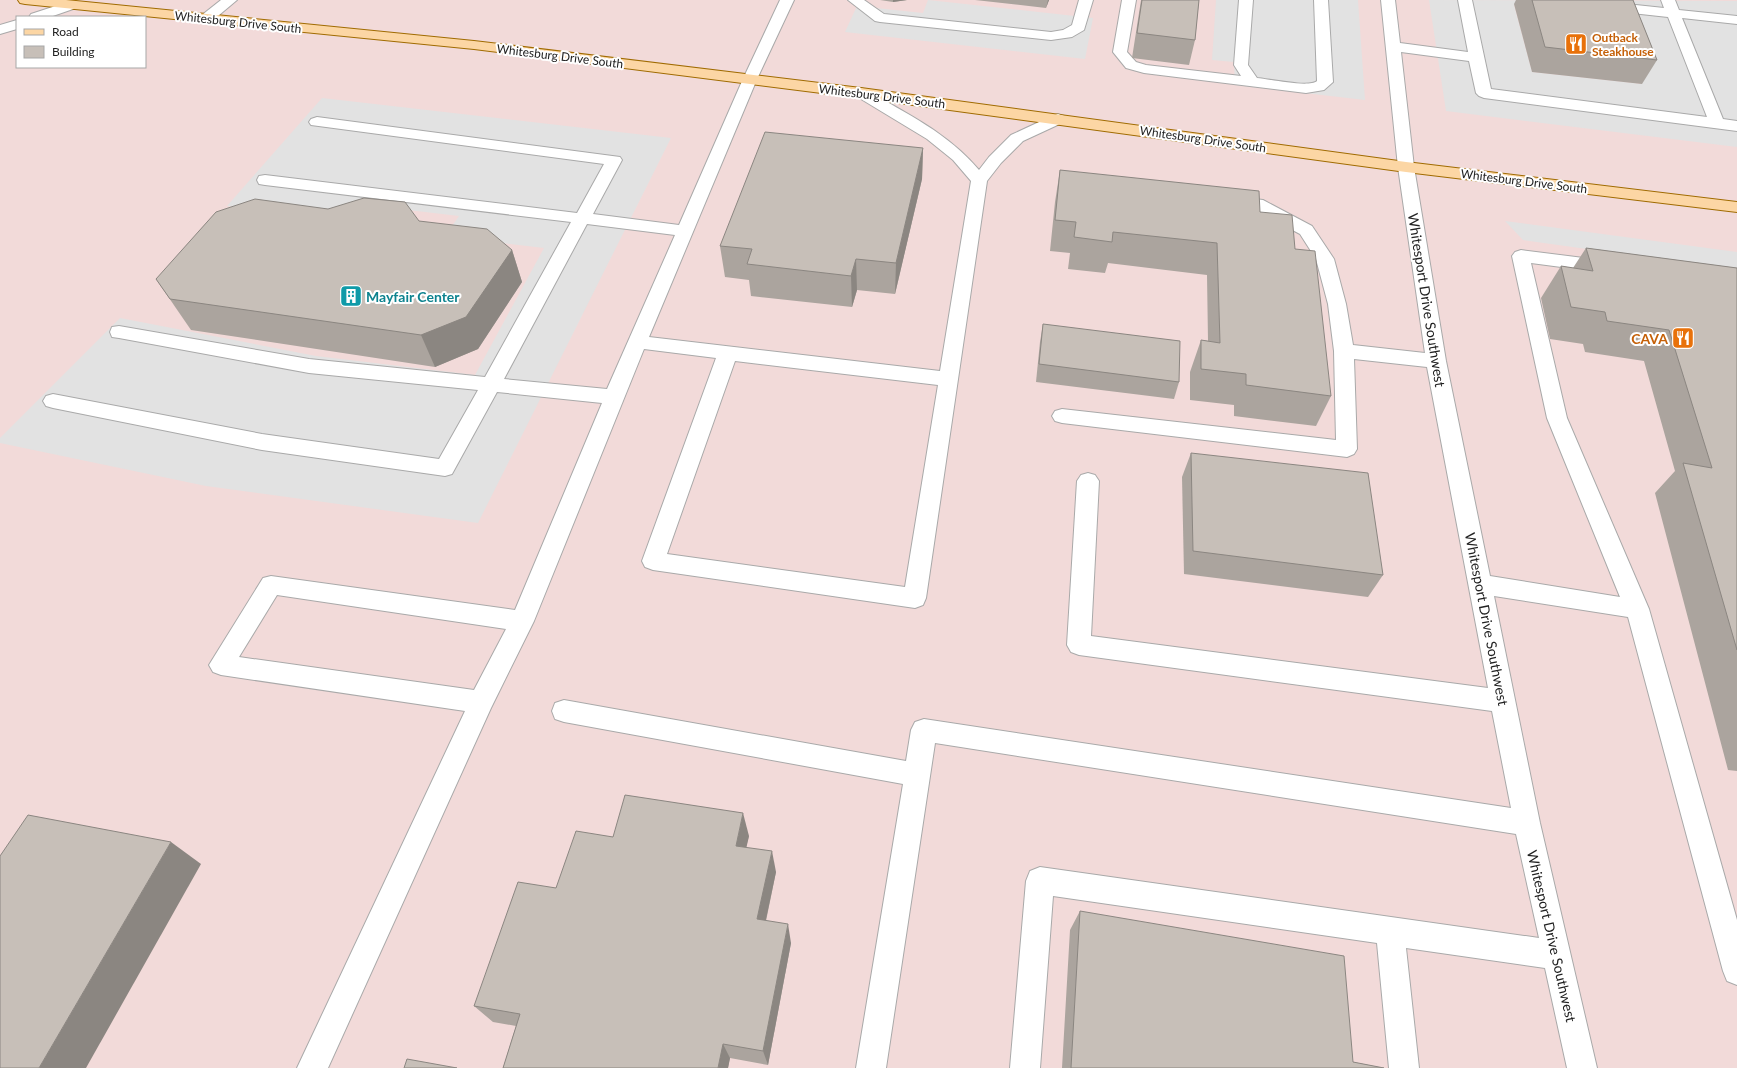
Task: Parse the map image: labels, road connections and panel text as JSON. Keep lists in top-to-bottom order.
{
  "streets": {
    "main road": ["Whitesburg Drive South"],
    "street": ["Whitesport Drive Southwest"]
  },
  "crossings": [
    ["Whitesburg Drive South", "Whitesport Drive Southwest"]
  ],
  "places": {
    "restaurant": ["Outback Steakhouse", "CAVA"],
    "building": ["Mayfair Center"]
  },
  "legend": ["Road", "Building"]
}
